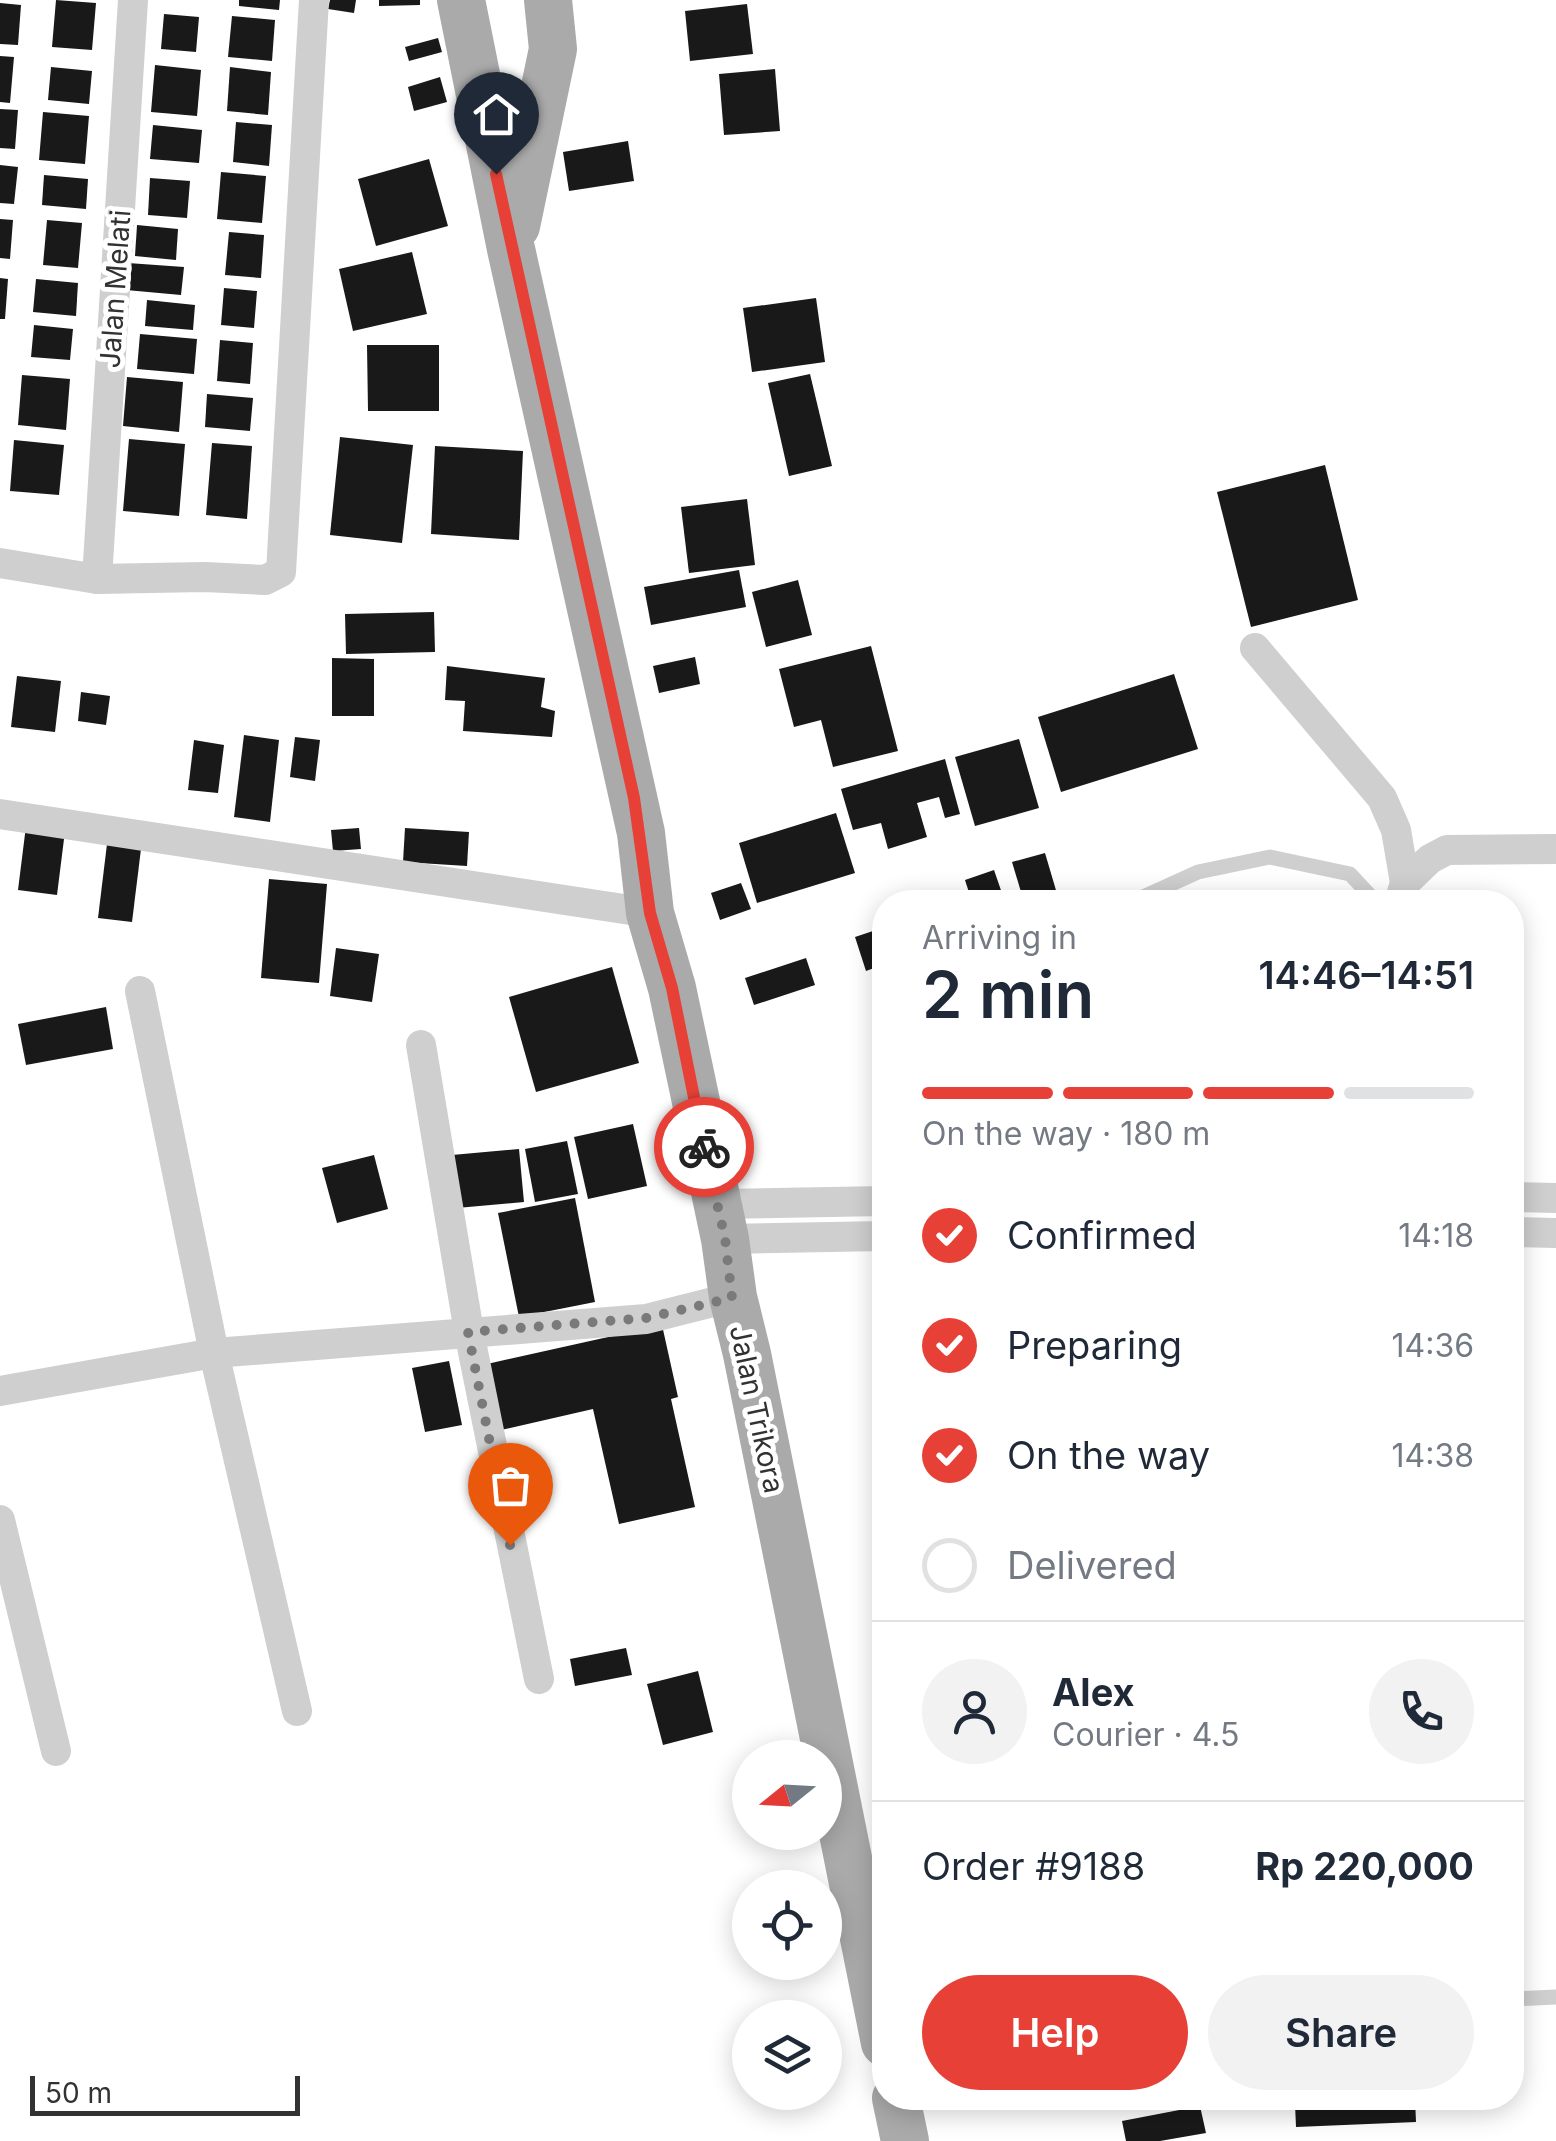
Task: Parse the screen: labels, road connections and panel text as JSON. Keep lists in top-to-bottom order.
{
  "streets": {
    "main road": ["Jalan Trikora"],
    "street": ["Jalan Melati"]
  },
  "scale_bar": "50 m",
  "north": "left",
  "page": {
    "heading": ["2 min", "Arriving in", "14:46–14:51"],
    "panel": [
      "Alex",
      "Courier · 4.5",
      "Order #9188",
      "Rp 220,000"
    ],
    "bar": "On the way · 180 m",
    "list": [
      ["Confirmed", "14:18"],
      ["Preparing", "14:36"],
      ["On the way", "14:38"],
      "Delivered"
    ],
    "buttons": ["Help", "Share"],
    "scale": "50 m"
  }
}
